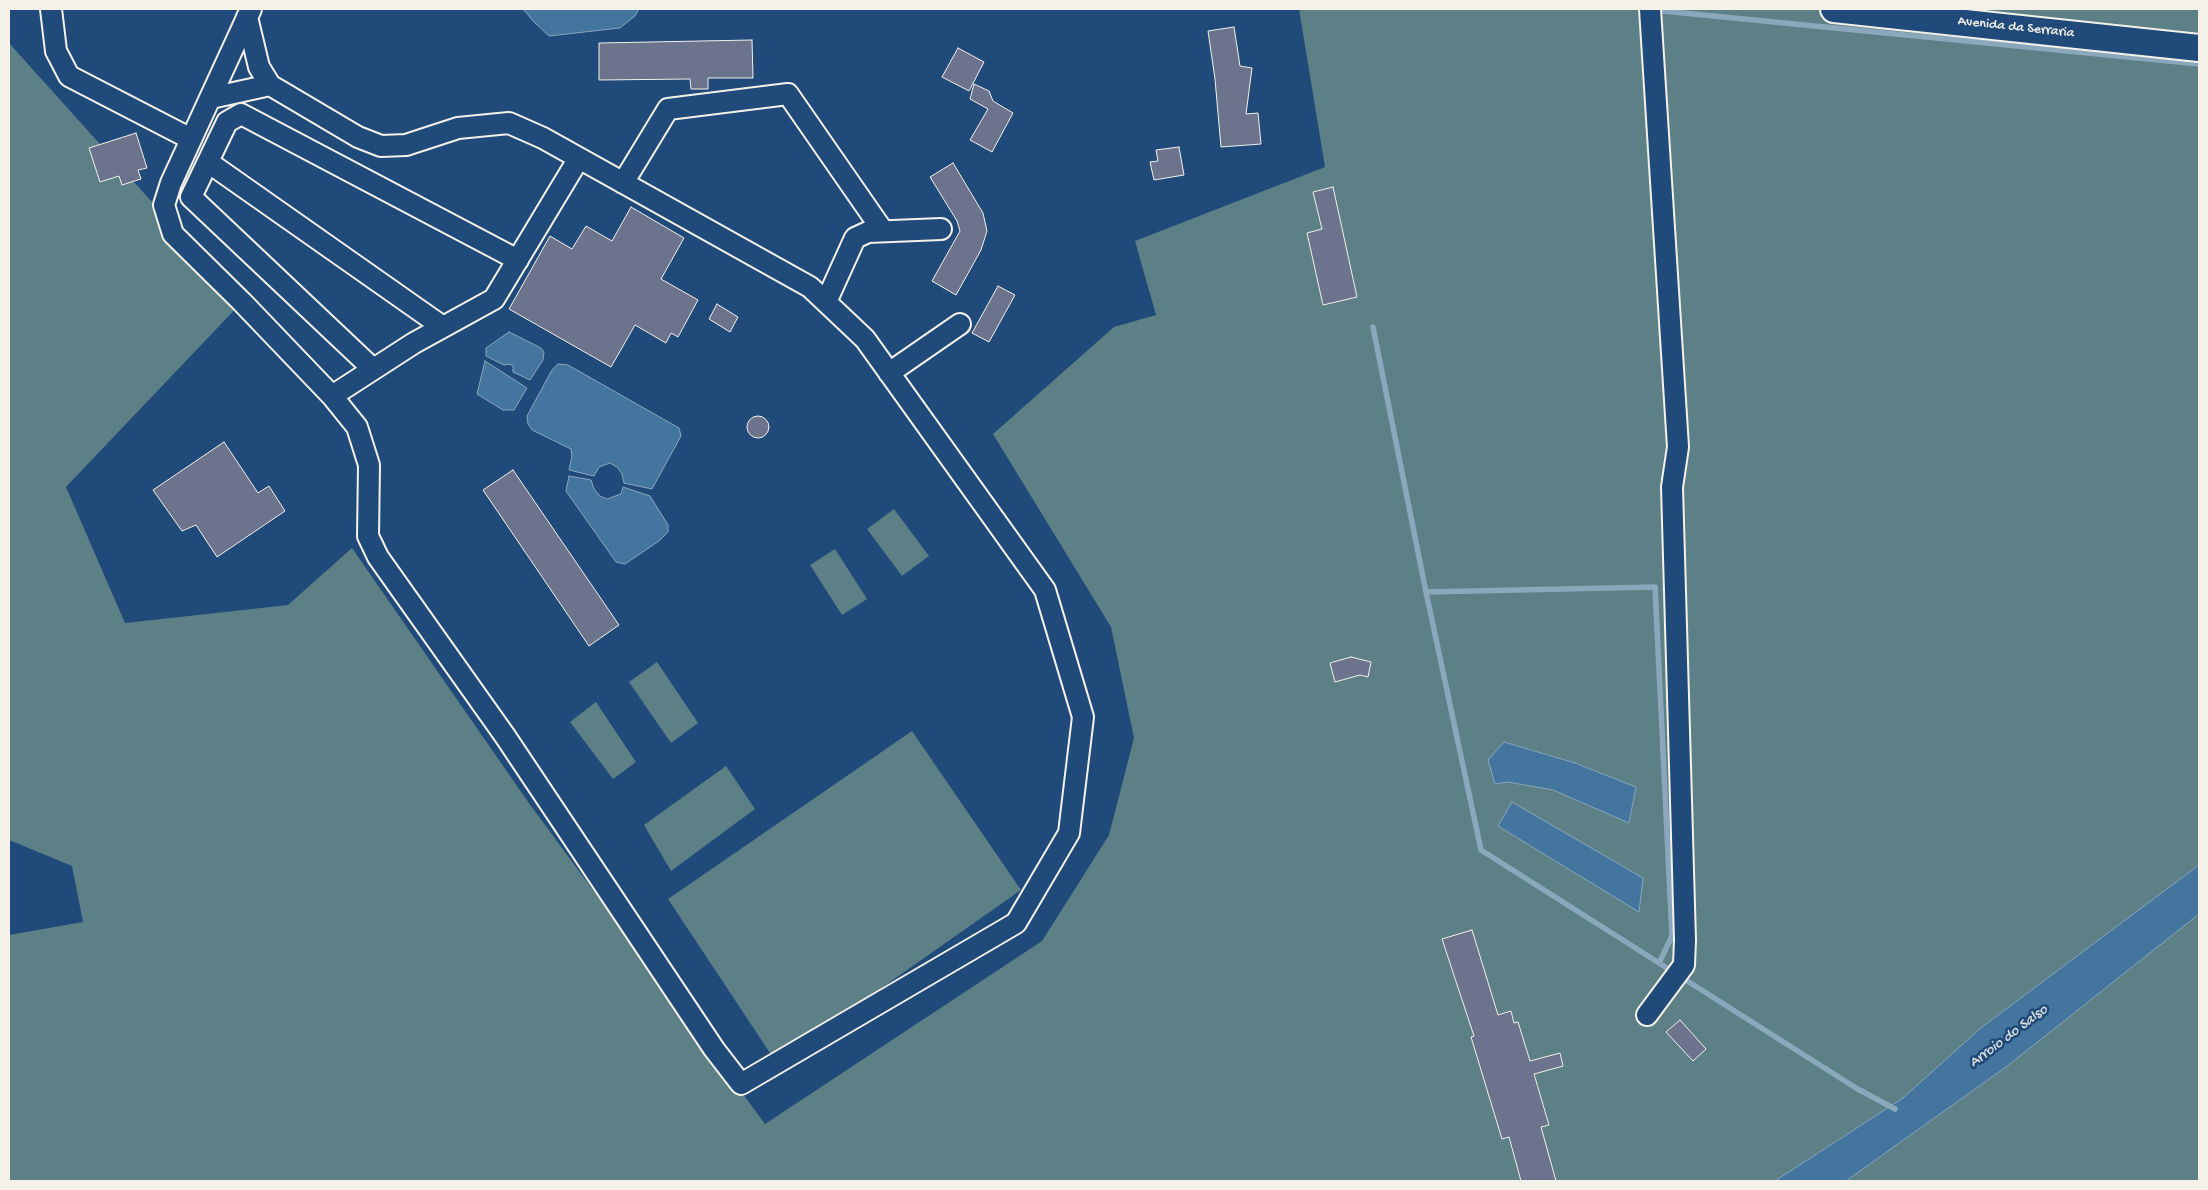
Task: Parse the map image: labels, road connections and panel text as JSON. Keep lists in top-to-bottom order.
{
  "streets": {
    "main road": ["Avenida da Serraria"]
  },
  "water": ["Arroio do Salso"]
}
